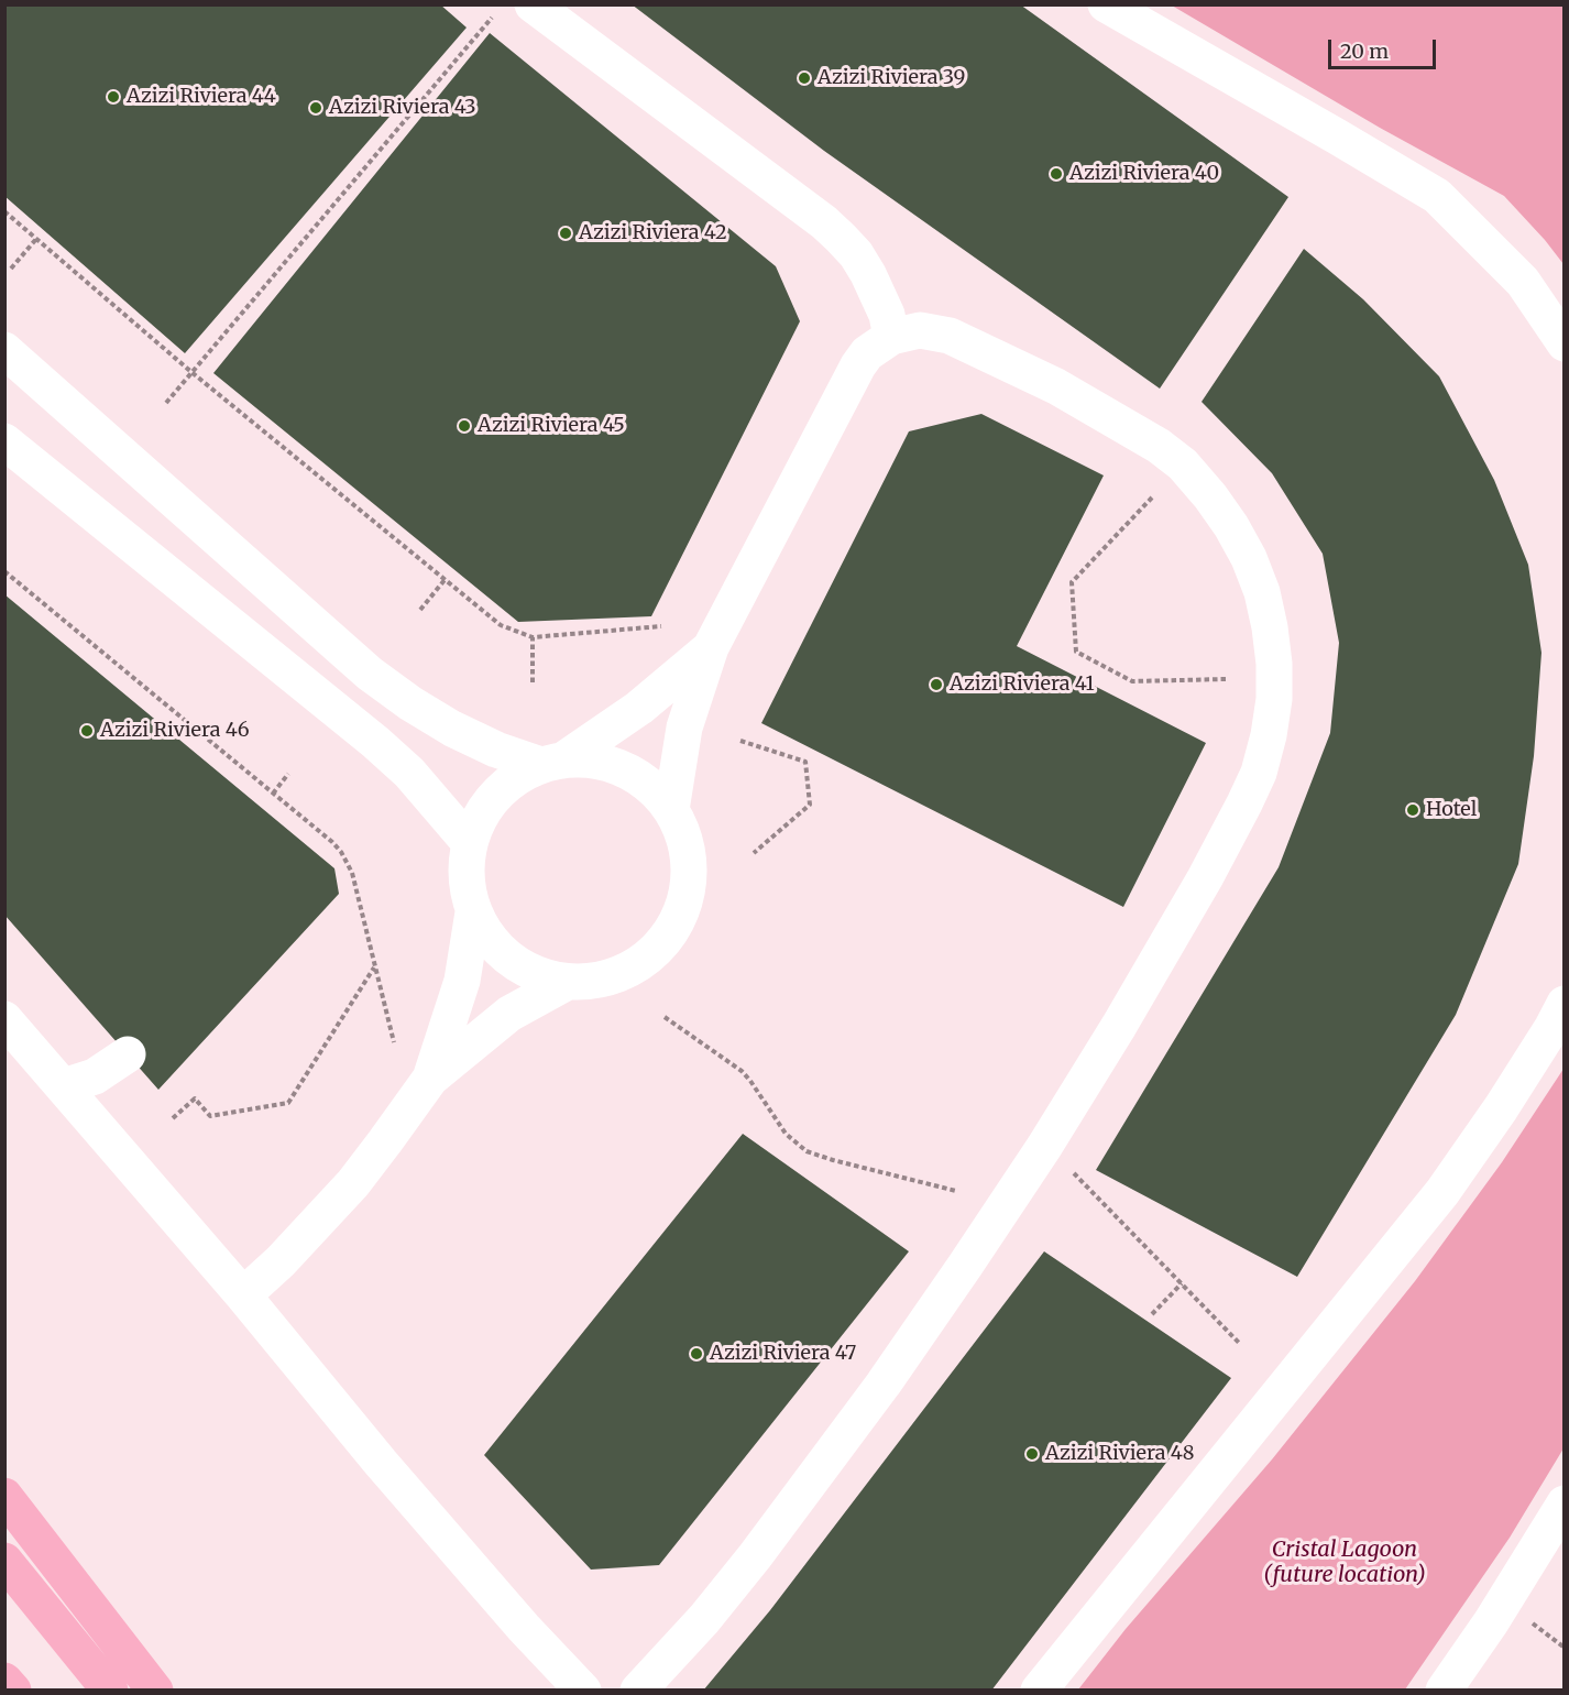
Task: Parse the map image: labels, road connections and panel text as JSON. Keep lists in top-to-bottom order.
{
  "water": ["Cristal Lagoon (future location)"],
  "places": [
    "Azizi Riviera 39",
    "Azizi Riviera 44",
    "Azizi Riviera 43",
    "Azizi Riviera 40",
    "Azizi Riviera 42",
    "Azizi Riviera 45",
    "Azizi Riviera 41",
    "Azizi Riviera 46",
    "Hotel",
    "Azizi Riviera 47",
    "Azizi Riviera 48"
  ],
  "scale_bar": "20 m"
}
